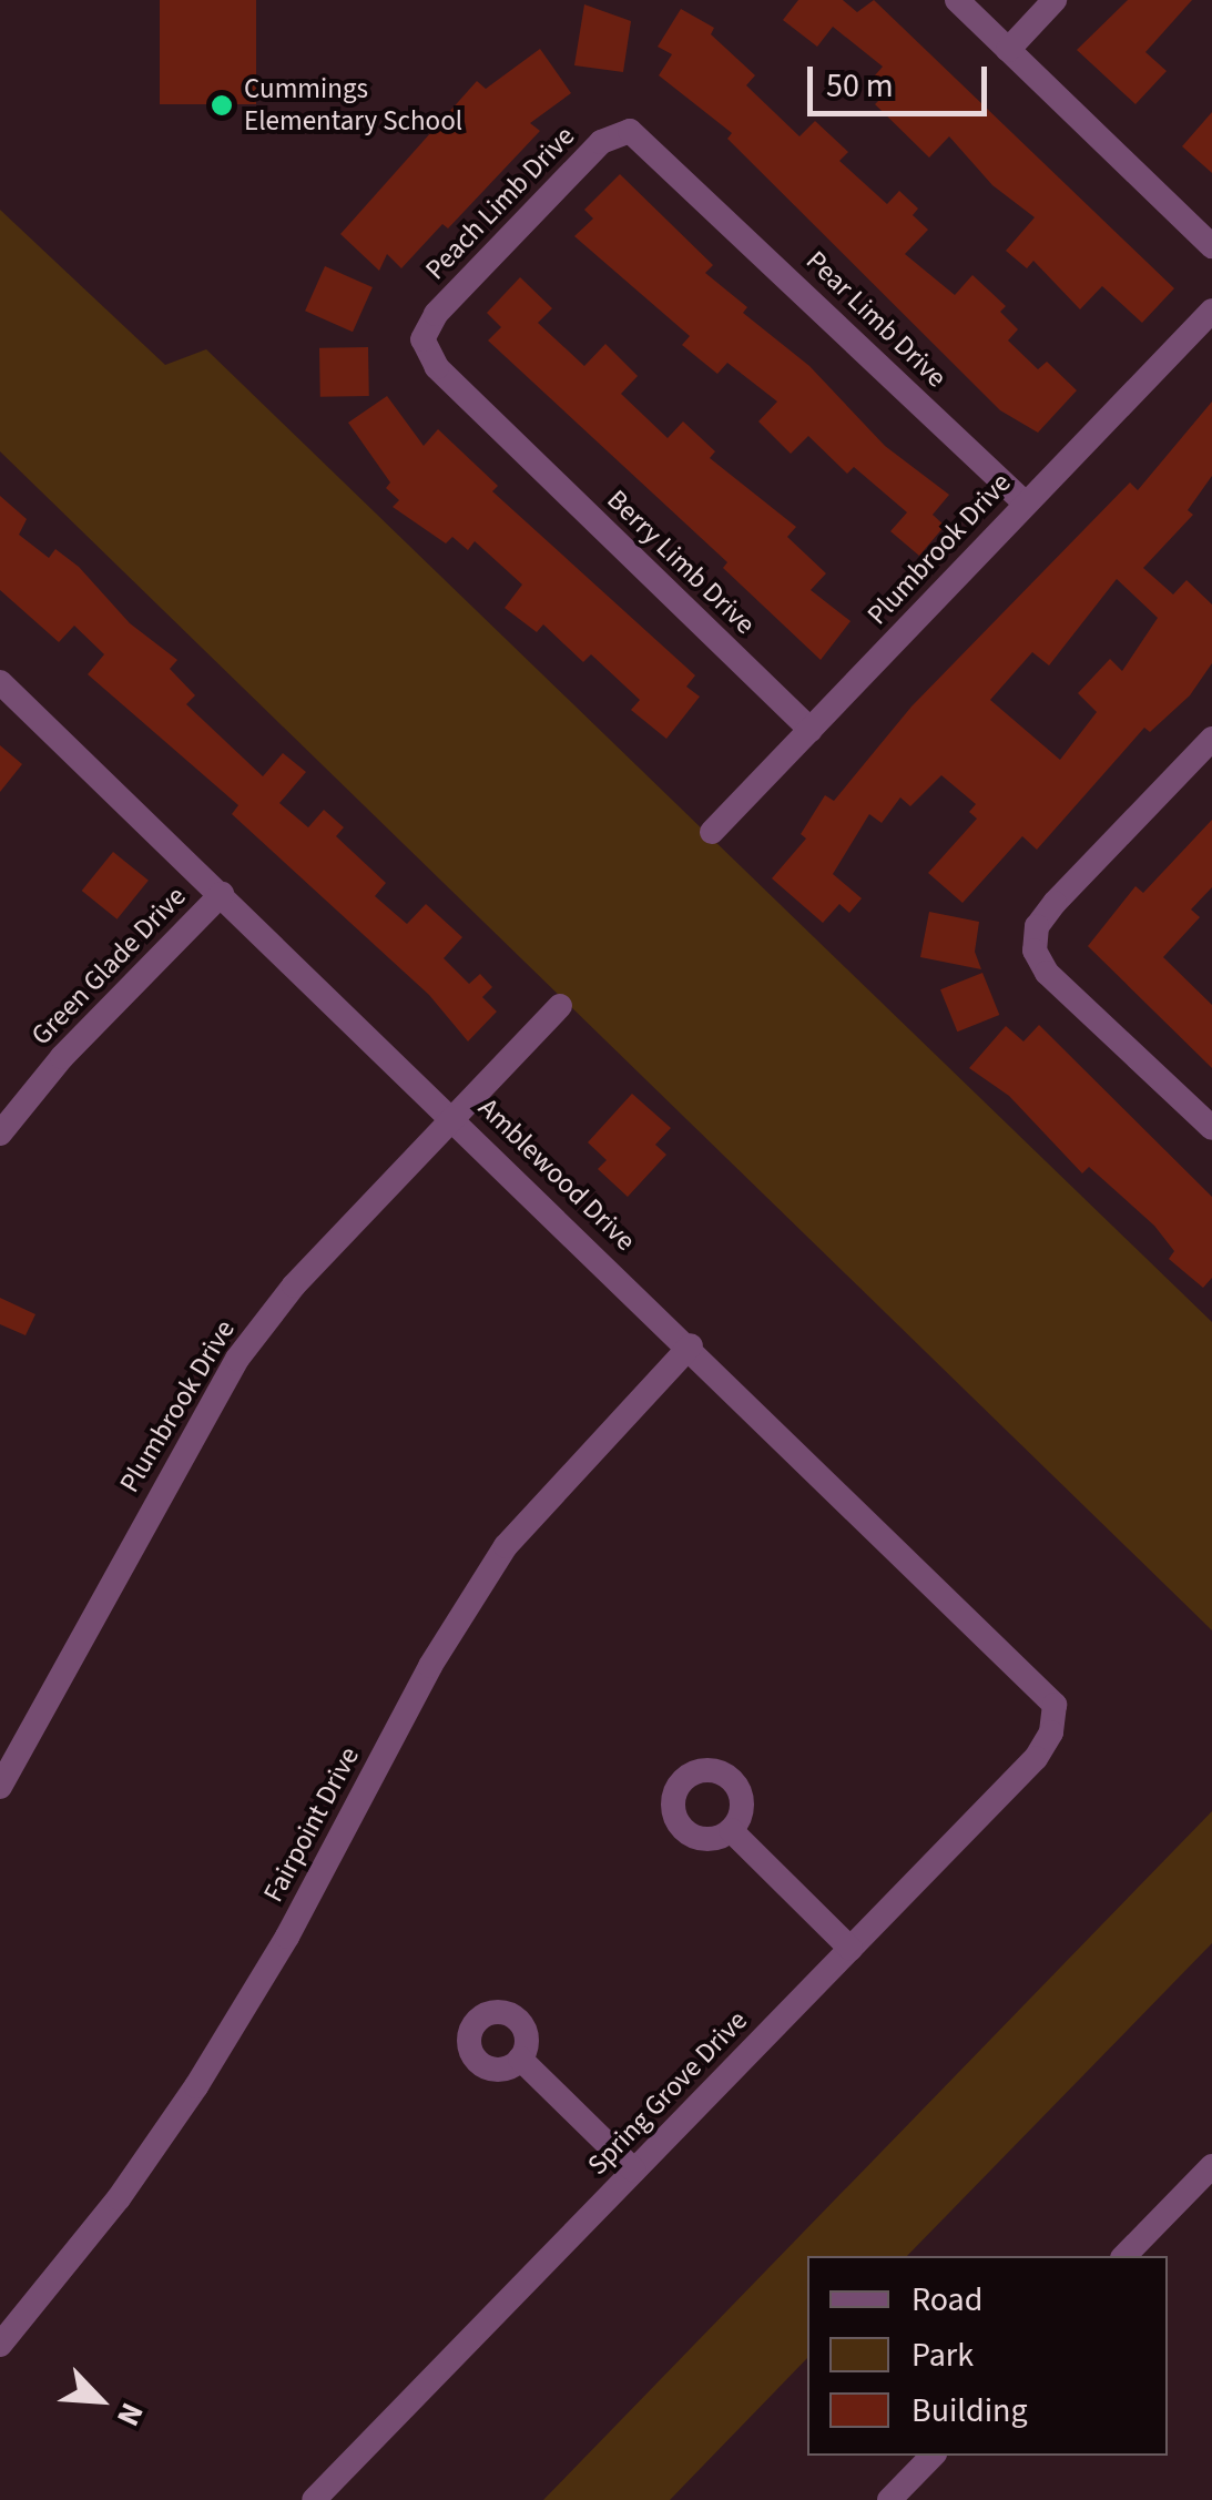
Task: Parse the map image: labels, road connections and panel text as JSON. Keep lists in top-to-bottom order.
{
  "streets": {
    "street": [
      "Peach Limb Drive",
      "Pear Limb Drive",
      "Plumbrook Drive",
      "Berry Limb Drive",
      "Green Glade Drive",
      "Amblewood Drive",
      "Fairpoint Drive",
      "Spring Grove Drive"
    ]
  },
  "crossings": [
    ["Peach Limb Drive", "Pear Limb Drive"],
    ["Peach Limb Drive", "Berry Limb Drive"],
    ["Pear Limb Drive", "Plumbrook Drive"],
    ["Plumbrook Drive", "Berry Limb Drive"],
    ["Plumbrook Drive", "Amblewood Drive"],
    ["Green Glade Drive", "Amblewood Drive"],
    ["Amblewood Drive", "Fairpoint Drive"],
    ["Amblewood Drive", "Spring Grove Drive"]
  ],
  "places": ["Cummings Elementary School"],
  "legend": ["Road", "Park", "Building"],
  "scale_bar": "50 m",
  "north": "bottom right"
}
